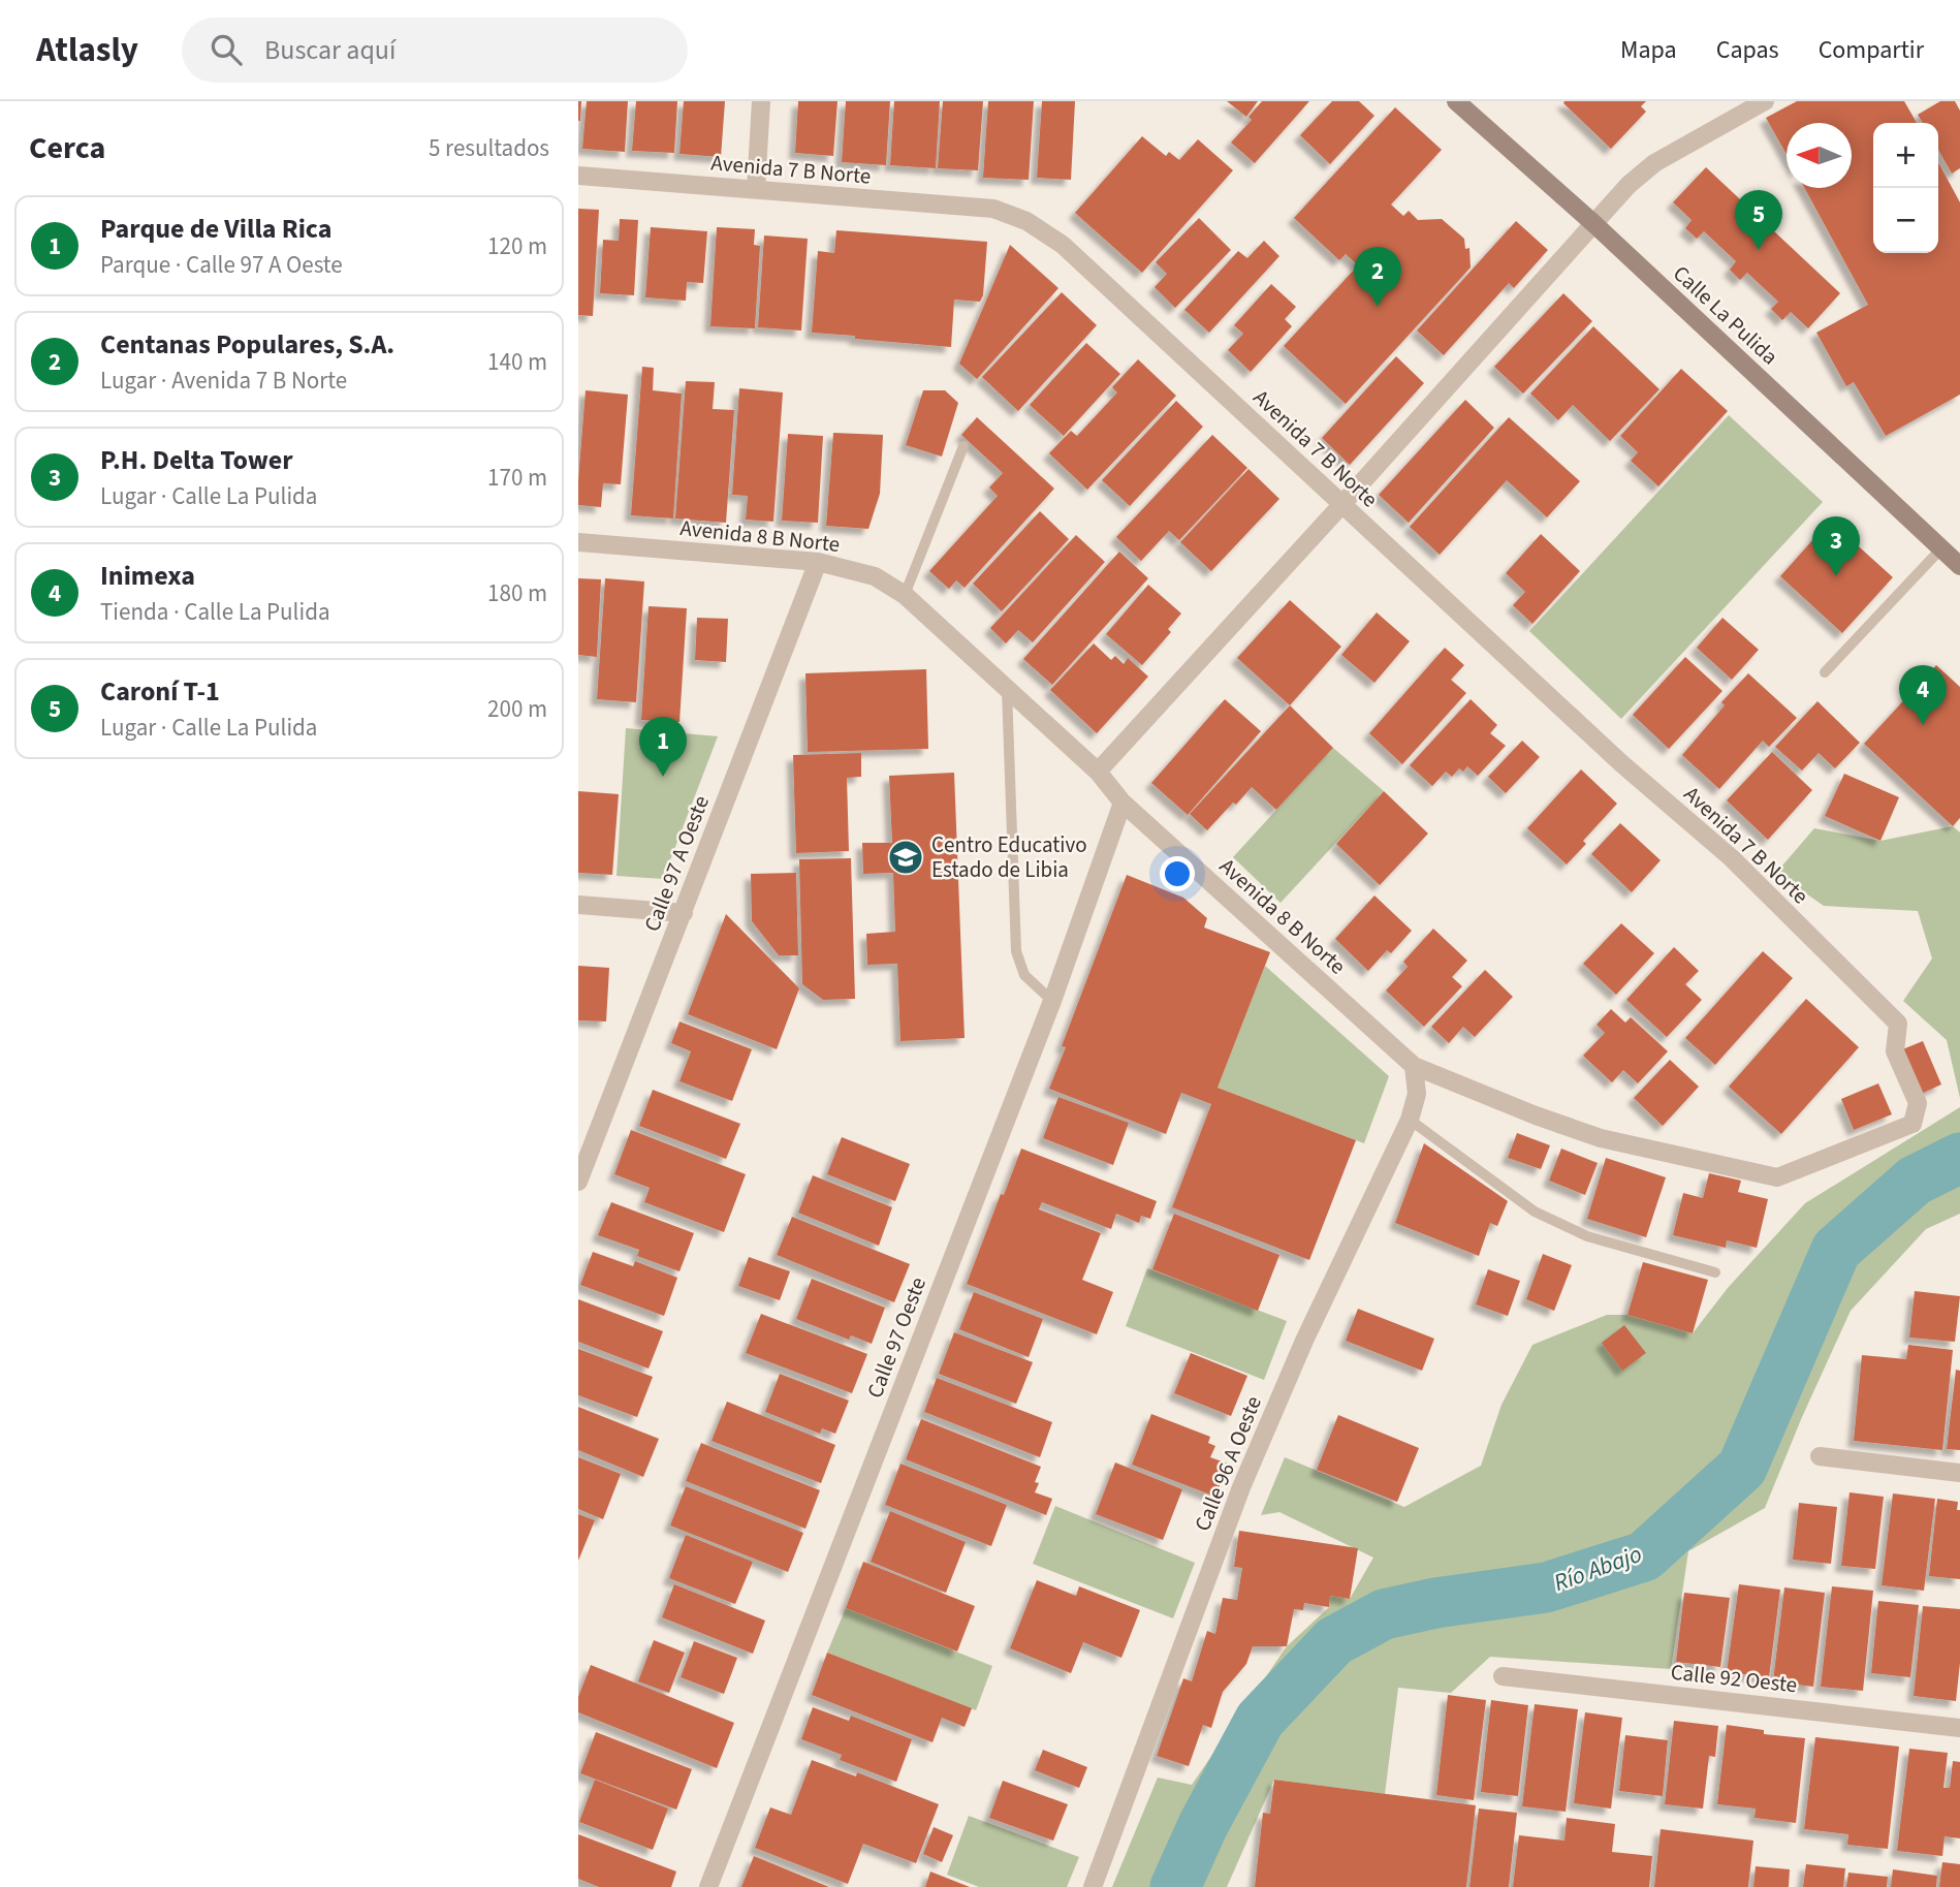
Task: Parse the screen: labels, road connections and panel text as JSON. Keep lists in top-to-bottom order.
{
  "streets": {
    "main road": ["Calle La Pulida"],
    "street": [
      "Avenida 7 B Norte",
      "Avenida 8 B Norte",
      "Calle 97 A Oeste",
      "Calle 97 Oeste",
      "Calle 96 A Oeste",
      "Calle 92 Oeste"
    ]
  },
  "crossings": [
    ["Avenida 7 B Norte", "Avenida 8 B Norte"],
    ["Avenida 8 B Norte", "Calle 97 A Oeste"],
    ["Avenida 8 B Norte", "Calle 97 Oeste"],
    ["Avenida 8 B Norte", "Calle 96 A Oeste"]
  ],
  "water": ["Río Abajo"],
  "places": {
    "school or university": ["Centro Educativo Estado de Libia"]
  },
  "north": "left",
  "page": {
    "header": "Atlasly",
    "search": "Buscar aquí",
    "nav": ["Mapa", "Capas", "Compartir"],
    "heading": ["Cerca", "5 resultados"],
    "map_buttons": ["+", "−"],
    "pins": [
      "5",
      "2",
      "3",
      "4",
      "1"
    ],
    "list": [
      {
        "mark": "1",
        "name": "Parque de Villa Rica",
        "note": "Parque · Calle 97 A Oeste",
        "value": "120 m"
      },
      {
        "mark": "2",
        "name": "Centanas Populares, S.A.",
        "note": "Lugar · Avenida 7 B Norte",
        "value": "140 m"
      },
      {
        "mark": "3",
        "name": "P.H. Delta Tower",
        "note": "Lugar · Calle La Pulida",
        "value": "170 m"
      },
      {
        "mark": "4",
        "name": "Inimexa",
        "note": "Tienda · Calle La Pulida",
        "value": "180 m"
      },
      {
        "mark": "5",
        "name": "Caroní T-1",
        "note": "Lugar · Calle La Pulida",
        "value": "200 m"
      }
    ]
  }
}
